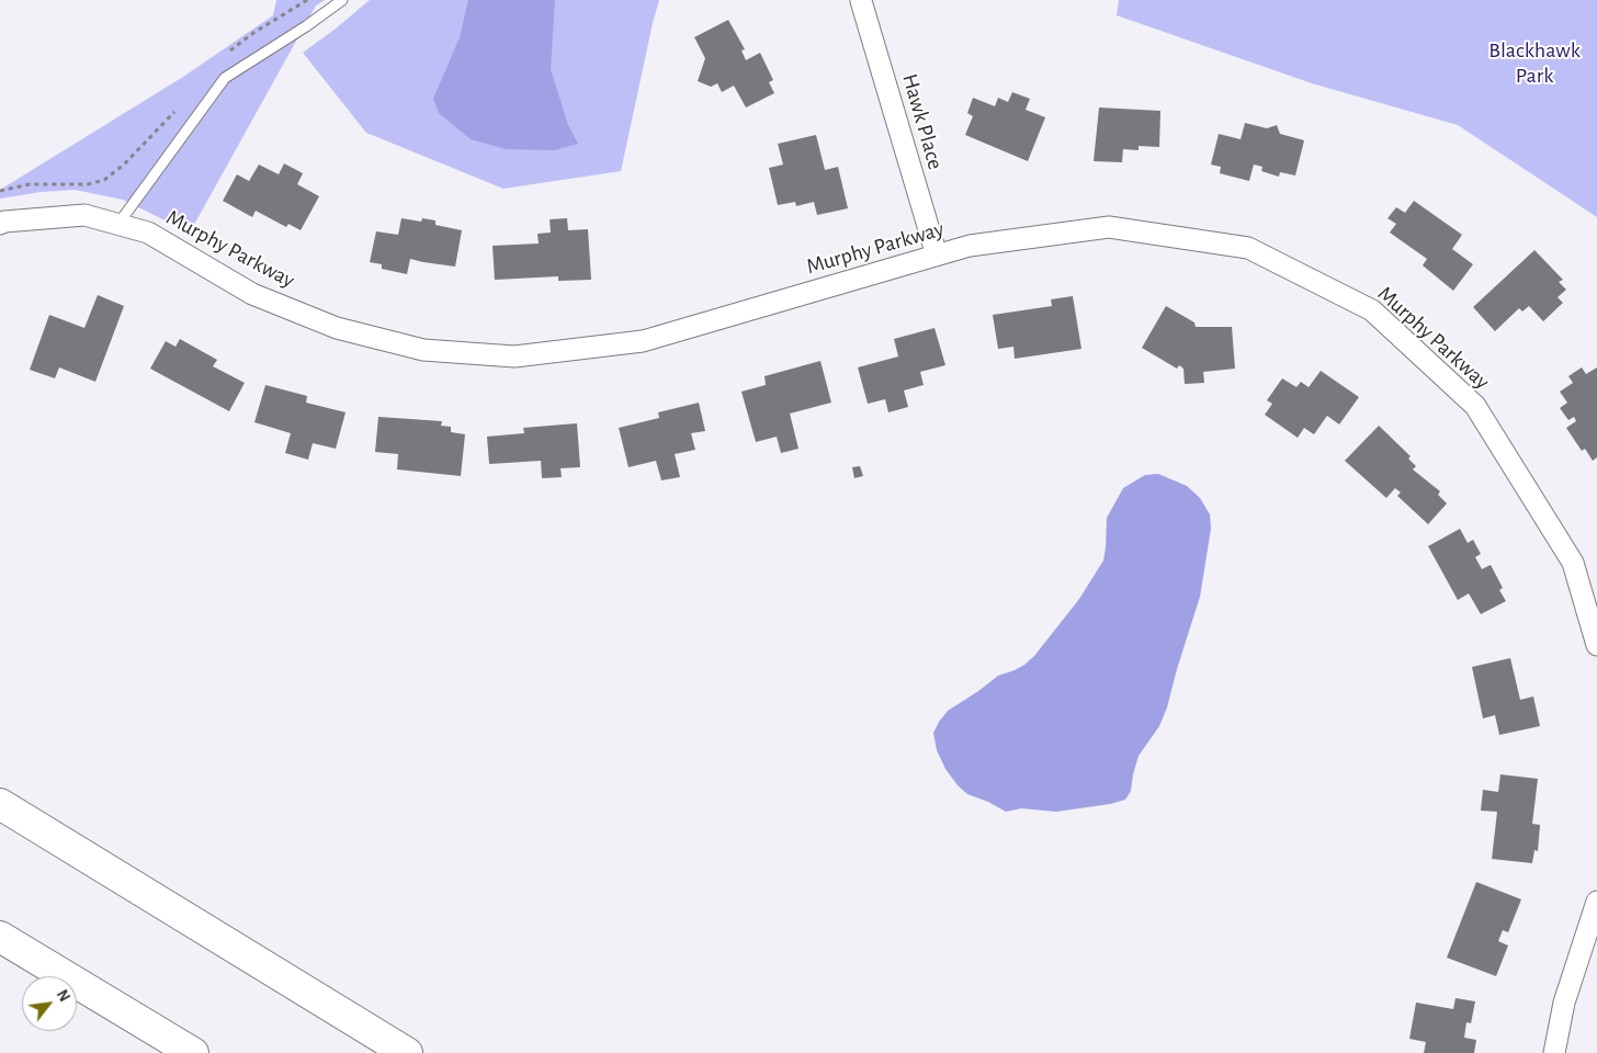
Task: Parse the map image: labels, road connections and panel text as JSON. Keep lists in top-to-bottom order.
{
  "streets": {
    "street": ["Hawk Place", "Murphy Parkway"]
  },
  "crossings": [
    ["Hawk Place", "Murphy Parkway"]
  ],
  "parks": ["Blackhawk Park"],
  "north": "top right"
}
